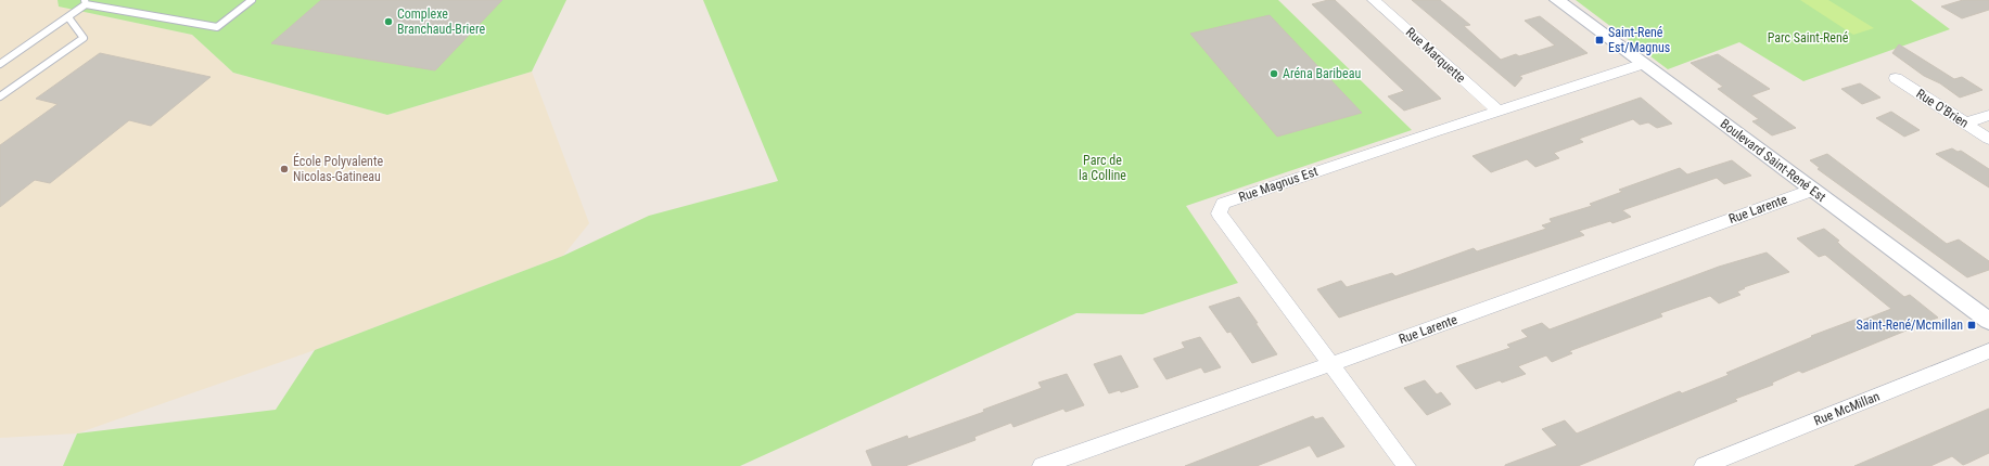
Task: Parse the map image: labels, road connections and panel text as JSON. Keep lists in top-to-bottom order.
{
  "streets": {
    "street": [
      "Rue Marquette",
      "Rue O'Brien",
      "Boulevard Saint-René Est",
      "Rue Magnus Est",
      "Rue Larente",
      "Rue McMillan"
    ]
  },
  "crossings": [
    ["Rue Marquette", "Rue Magnus Est"],
    ["Boulevard Saint-René Est", "Rue Magnus Est"],
    ["Boulevard Saint-René Est", "Rue Larente"],
    ["Rue Magnus Est", "Rue Larente"]
  ],
  "parks": ["Parc Saint-René", "Parc de la Colline"],
  "places": {
    "other": ["Complexe Branchaud-Briere", "Aréna Baribeau", "École Polyvalente Nicolas-Gatineau"],
    "transit": ["Saint-René Est/Magnus", "Saint-René/Mcmillan"]
  }
}
